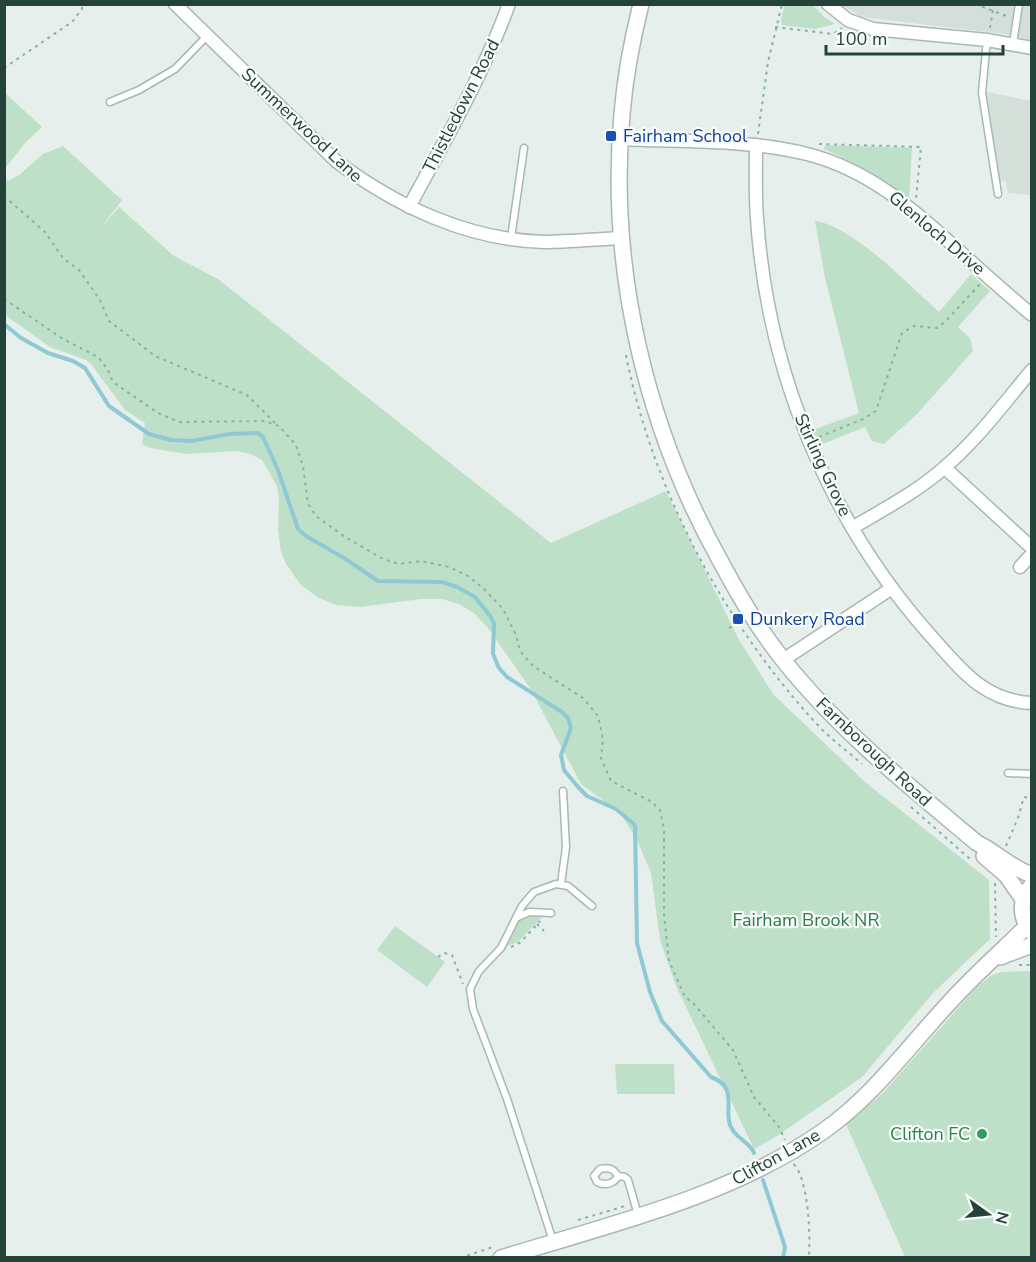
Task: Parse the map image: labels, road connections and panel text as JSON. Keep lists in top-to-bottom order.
{
  "streets": {
    "street": [
      "Thistledown Road",
      "Summerwood Lane",
      "Glenloch Drive",
      "Stirling Grove",
      "Farnborough Road",
      "Clifton Lane"
    ]
  },
  "crossings": [
    ["Thistledown Road", "Summerwood Lane"],
    ["Summerwood Lane", "Farnborough Road"],
    ["Glenloch Drive", "Stirling Grove"],
    ["Glenloch Drive", "Farnborough Road"]
  ],
  "parks": ["Fairham Brook NR"],
  "places": {
    "transit": ["Fairham School", "Dunkery Road"],
    "other": ["Clifton FC"]
  },
  "scale_bar": "100 m",
  "north": "right"
}
